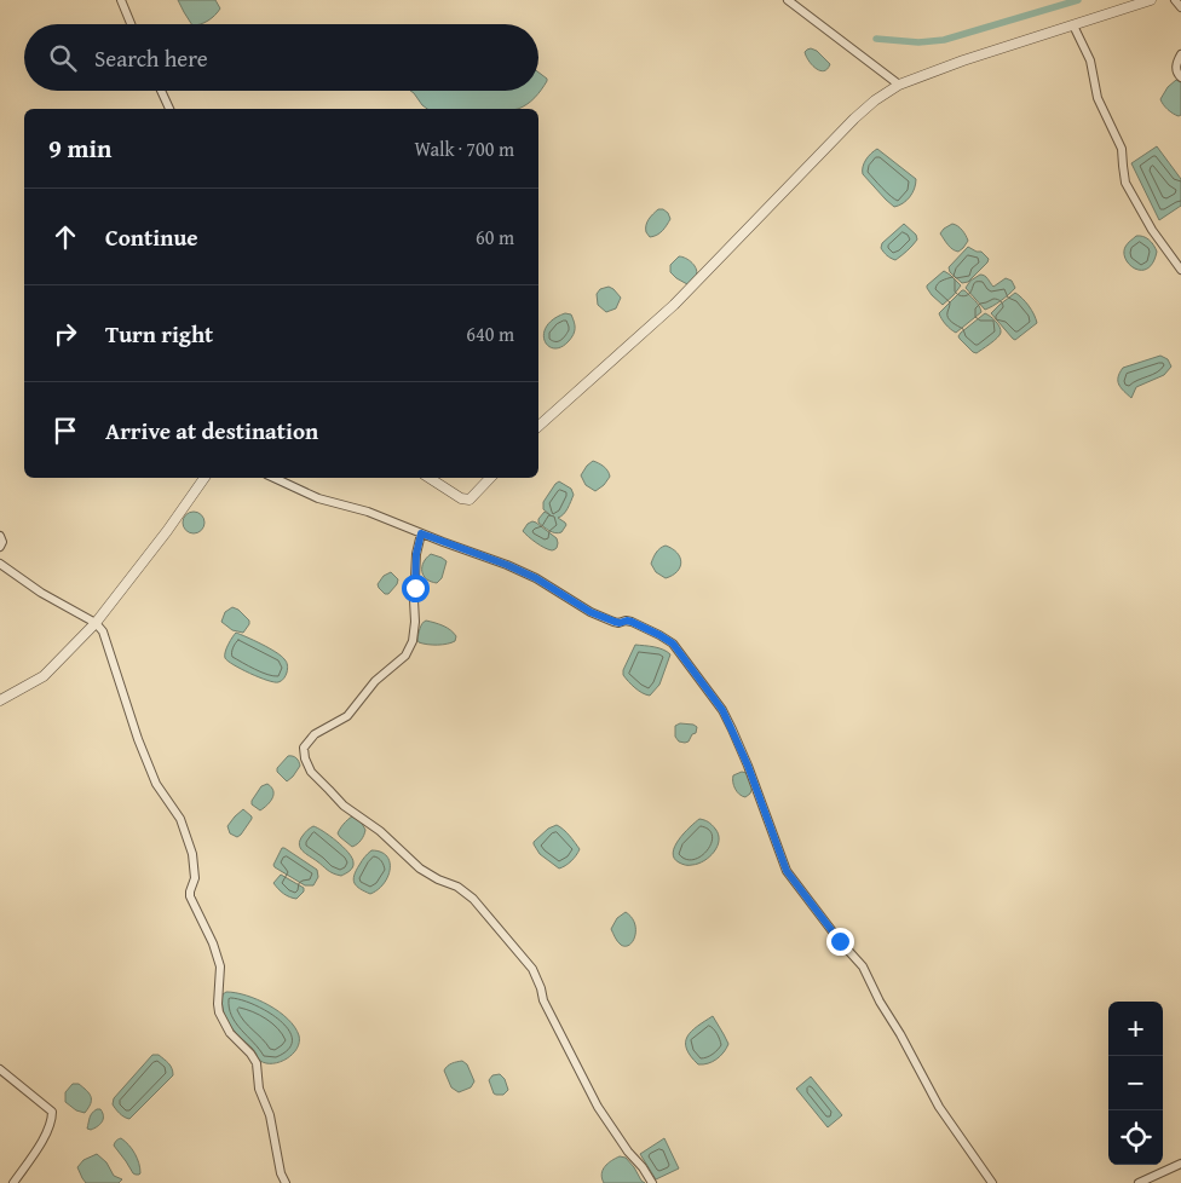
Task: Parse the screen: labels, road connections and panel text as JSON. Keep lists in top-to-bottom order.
{
  "page": {
    "search": "Search here",
    "heading": ["9 min", "Walk · 700 m"],
    "list": [
      ["Continue", "60 m"],
      ["Turn right", "640 m"],
      "Arrive at destination"
    ],
    "map_buttons": ["+", "−"]
  }
}
